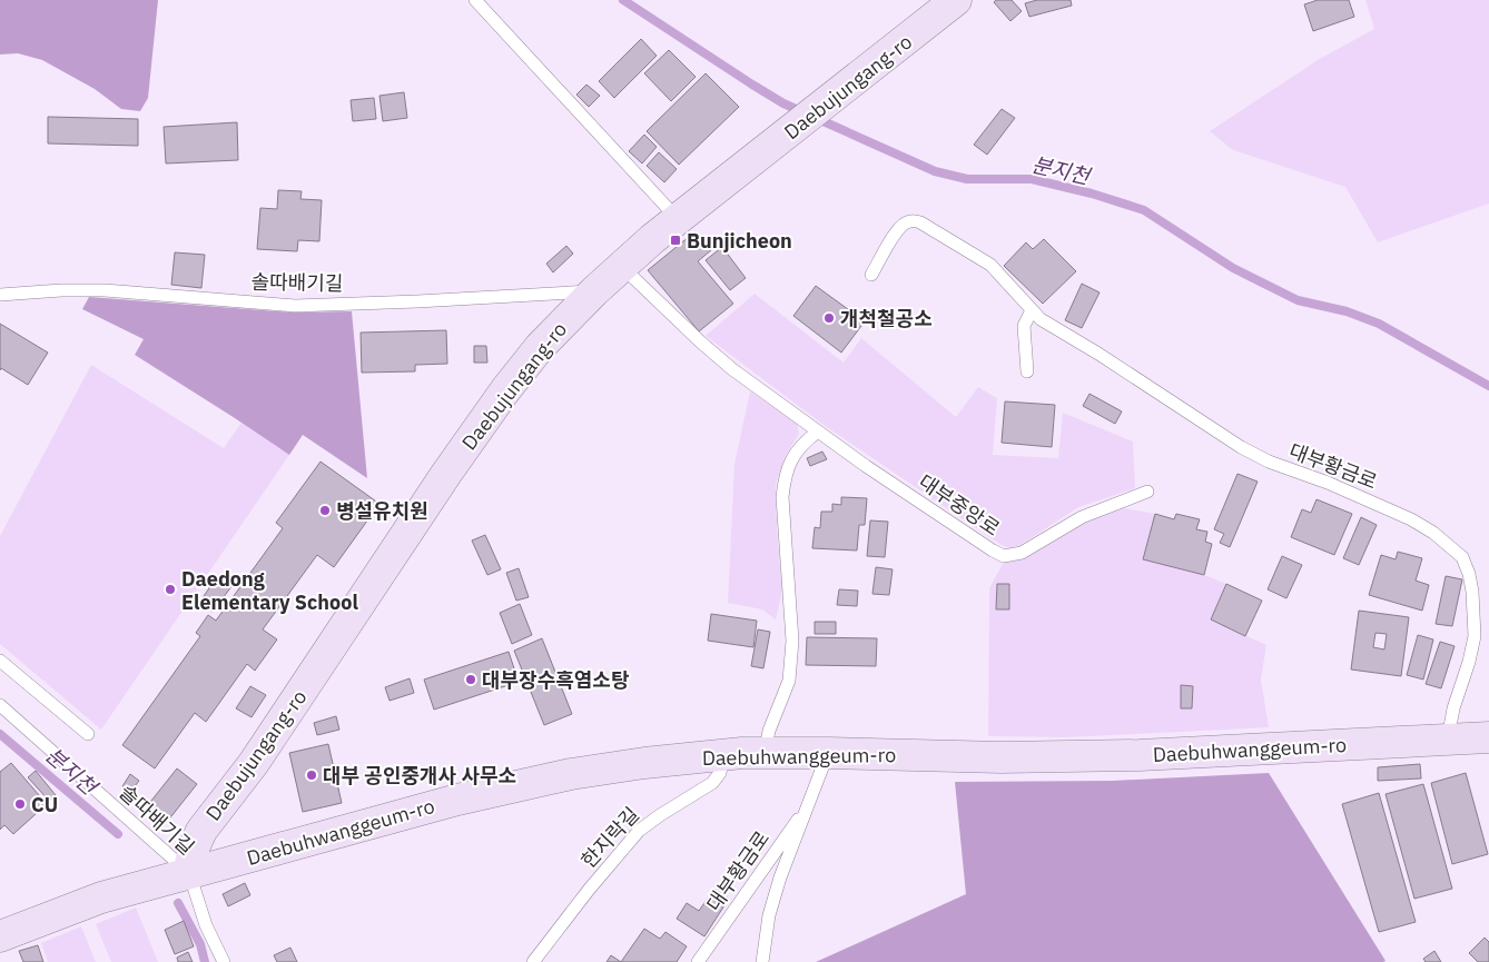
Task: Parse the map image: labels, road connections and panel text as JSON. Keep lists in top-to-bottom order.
{
  "streets": {
    "main road": ["Daebujungang-ro", "Daebuhwanggeum-ro"],
    "lane": [
      "솔따배기길",
      "대부황금로",
      "대부중앙로",
      "한지락길"
    ]
  },
  "crossings": [
    ["Daebujungang-ro", "솔따배기길"],
    ["Daebujungang-ro", "대부중앙로"],
    ["Daebujungang-ro", "Daebuhwanggeum-ro"],
    ["솔따배기길", "Daebuhwanggeum-ro"],
    ["대부황금로", "Daebuhwanggeum-ro"],
    ["Daebuhwanggeum-ro", "한지락길"]
  ],
  "water": ["분지천"],
  "places": {
    "transit": ["Bunjicheon"],
    "other": [
      "개척철공소",
      "병설유치원",
      "Daedong Elementary School",
      "대부장수흑염소탕",
      "대부 공인중개사 사무소",
      "CU"
    ]
  }
}
